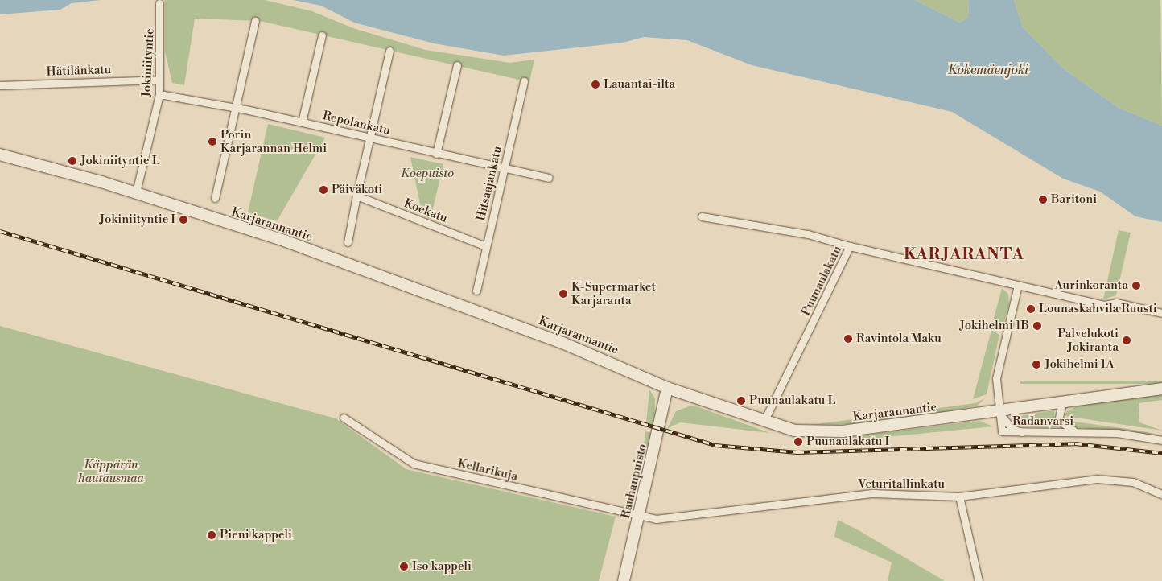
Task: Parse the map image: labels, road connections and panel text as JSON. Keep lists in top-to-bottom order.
{
  "streets": {
    "main road": ["Karjarannantie", "Rauhanpuisto"],
    "street": [
      "Jokiniityntie",
      "Hätilänkatu",
      "Repolankatu",
      "Hitsaajankatu",
      "Koekatu",
      "Puunaulakatu",
      "Radanvarsi",
      "Kellarikuja",
      "Veturitallinkatu"
    ]
  },
  "crossings": [
    ["Jokiniityntie", "Hätilänkatu"],
    ["Jokiniityntie", "Repolankatu"],
    ["Jokiniityntie", "Karjarannantie"],
    ["Repolankatu", "Hitsaajankatu"],
    ["Hitsaajankatu", "Koekatu"],
    ["Karjarannantie", "Puunaulakatu"],
    ["Karjarannantie", "Radanvarsi"],
    ["Karjarannantie", "Rauhanpuisto"],
    ["Kellarikuja", "Rauhanpuisto"],
    ["Kellarikuja", "Veturitallinkatu"],
    ["Rauhanpuisto", "Veturitallinkatu"]
  ],
  "districts": ["KARJARANTA"],
  "water": ["Kokemäenjoki"],
  "parks": ["Koepuisto", "Käppärän hautausmaa"],
  "places": [
    "Lauantai-ilta",
    "Porin Karjarannan Helmi",
    "Jokiniityntie L",
    "Päiväkoti",
    "Baritoni",
    "Jokiniityntie I",
    "Aurinkoranta",
    "K-Supermarket Karjaranta",
    "Lounaskahvila Ruusti",
    "Jokihelmi 1B",
    "Ravintola Maku",
    "Palvelukoti Jokiranta",
    "Jokihelmi 1A",
    "Puunaulakatu L",
    "Puunaulakatu I",
    "Pieni kappeli",
    "Iso kappeli"
  ]
}
